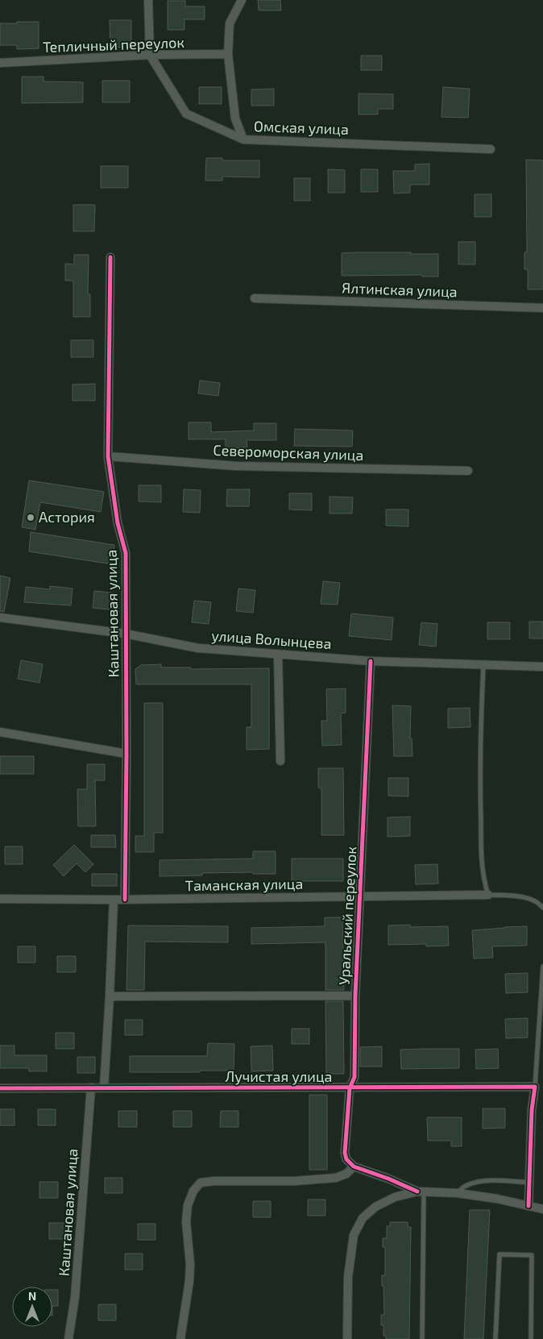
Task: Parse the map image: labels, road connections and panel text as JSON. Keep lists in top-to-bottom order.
{
  "streets": {
    "street": [
      "Тепличный переулок",
      "Омская улица",
      "Ялтинская улица",
      "Североморская улица",
      "Каштановая улица",
      "улица Волынцева",
      "Таманская улица",
      "Уральский переулок",
      "Лучистая улица"
    ]
  },
  "crossings": [
    ["Тепличный переулок", "Омская улица"],
    ["Североморская улица", "Каштановая улица"],
    ["Каштановая улица", "улица Волынцева"],
    ["Каштановая улица", "Таманская улица"],
    ["Каштановая улица", "Лучистая улица"],
    ["улица Волынцева", "Уральский переулок"],
    ["Таманская улица", "Уральский переулок"],
    ["Уральский переулок", "Лучистая улица"]
  ],
  "places": ["Астория"],
  "north": "top"
}
